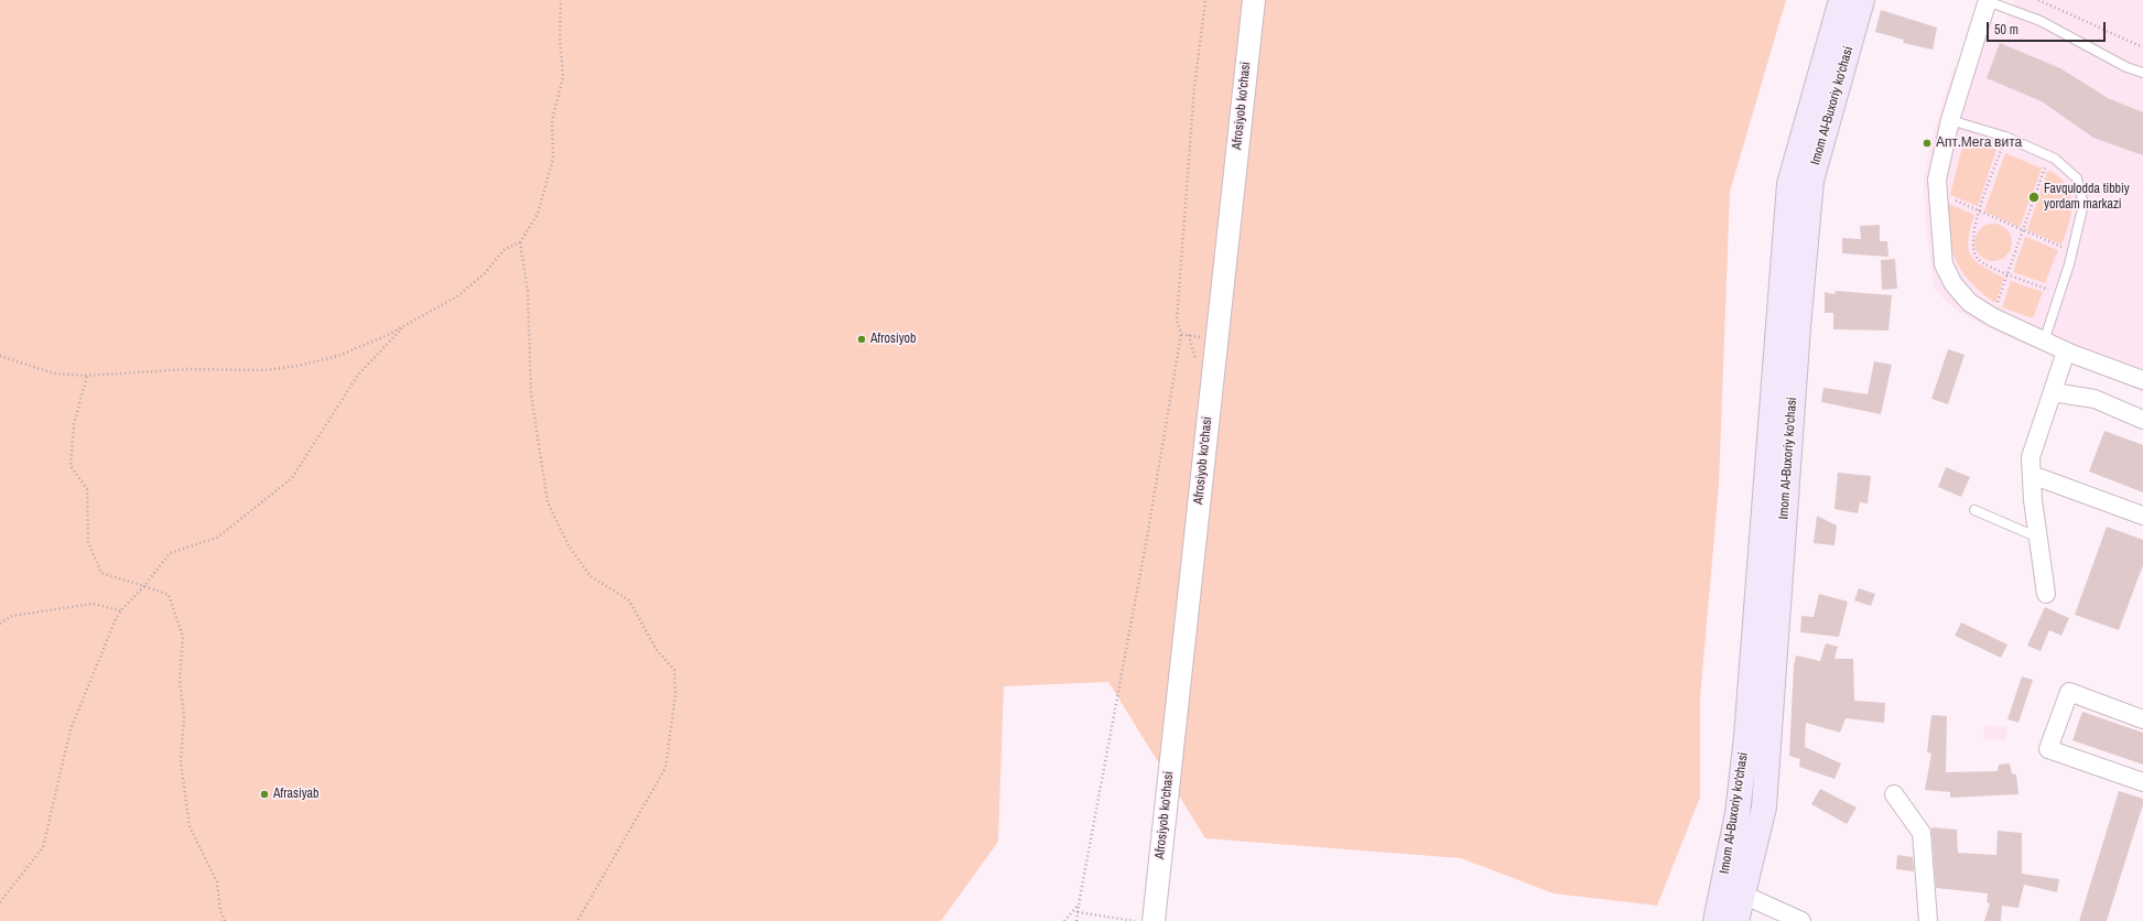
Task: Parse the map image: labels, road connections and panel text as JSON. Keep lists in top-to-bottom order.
{
  "streets": {
    "main road": ["Imom Al-Buxoriy ko'chasi"],
    "street": ["Afrosiyob ko'chasi"]
  },
  "places": [
    "Апт.Мега вита",
    "Favqulodda tibbiy yordam markazi",
    "Afrosiyob",
    "Afrasiyab"
  ],
  "scale_bar": "50 m"
}
